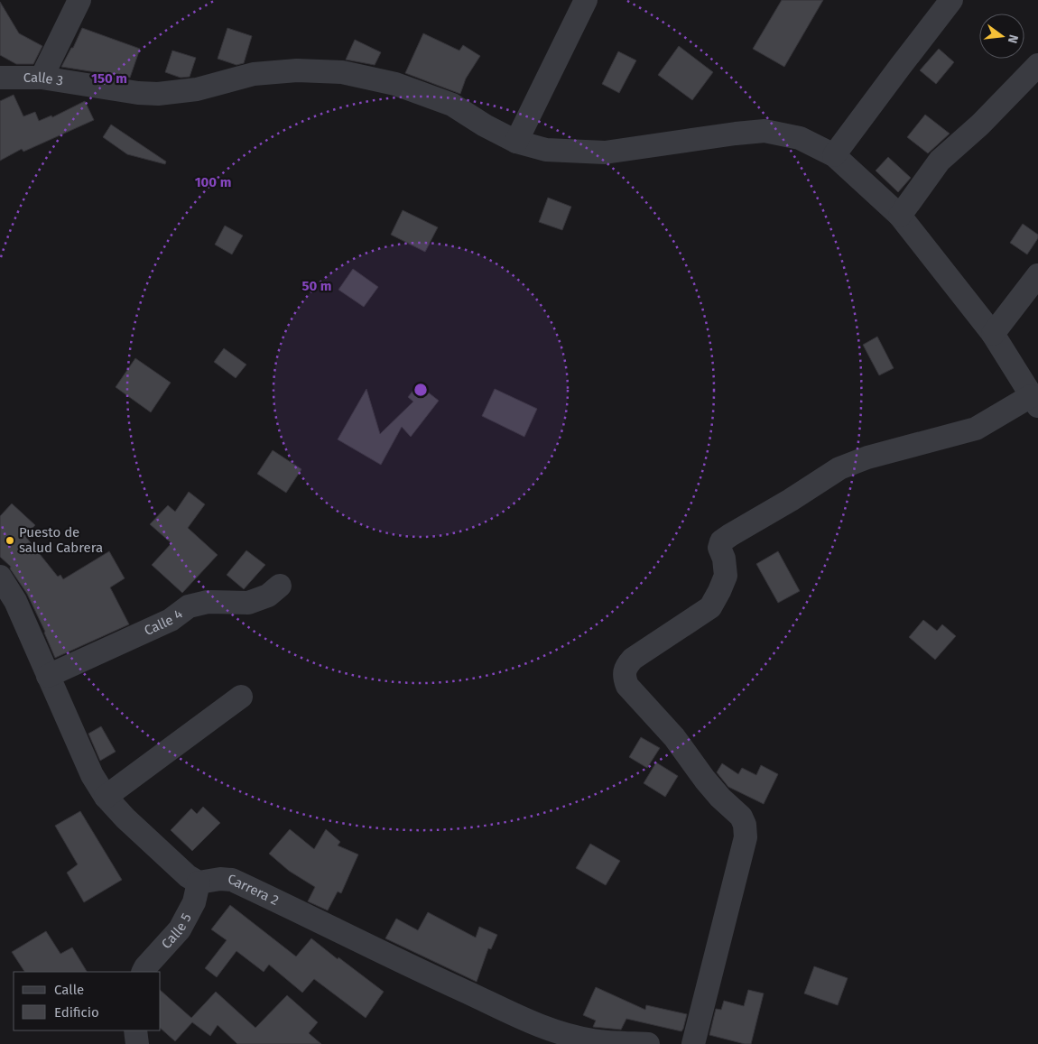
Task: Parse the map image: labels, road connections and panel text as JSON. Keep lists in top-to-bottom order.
{
  "streets": {
    "street": [
      "Calle 3",
      "Calle 4",
      "Carrera 2",
      "Calle 5"
    ]
  },
  "crossings": [
    ["Carrera 2", "Calle 5"]
  ],
  "places": ["Puesto de salud Cabrera"],
  "legend": ["Calle", "Edificio"],
  "north": "right",
  "rings": ["150 m", "100 m", "50 m"]
}
